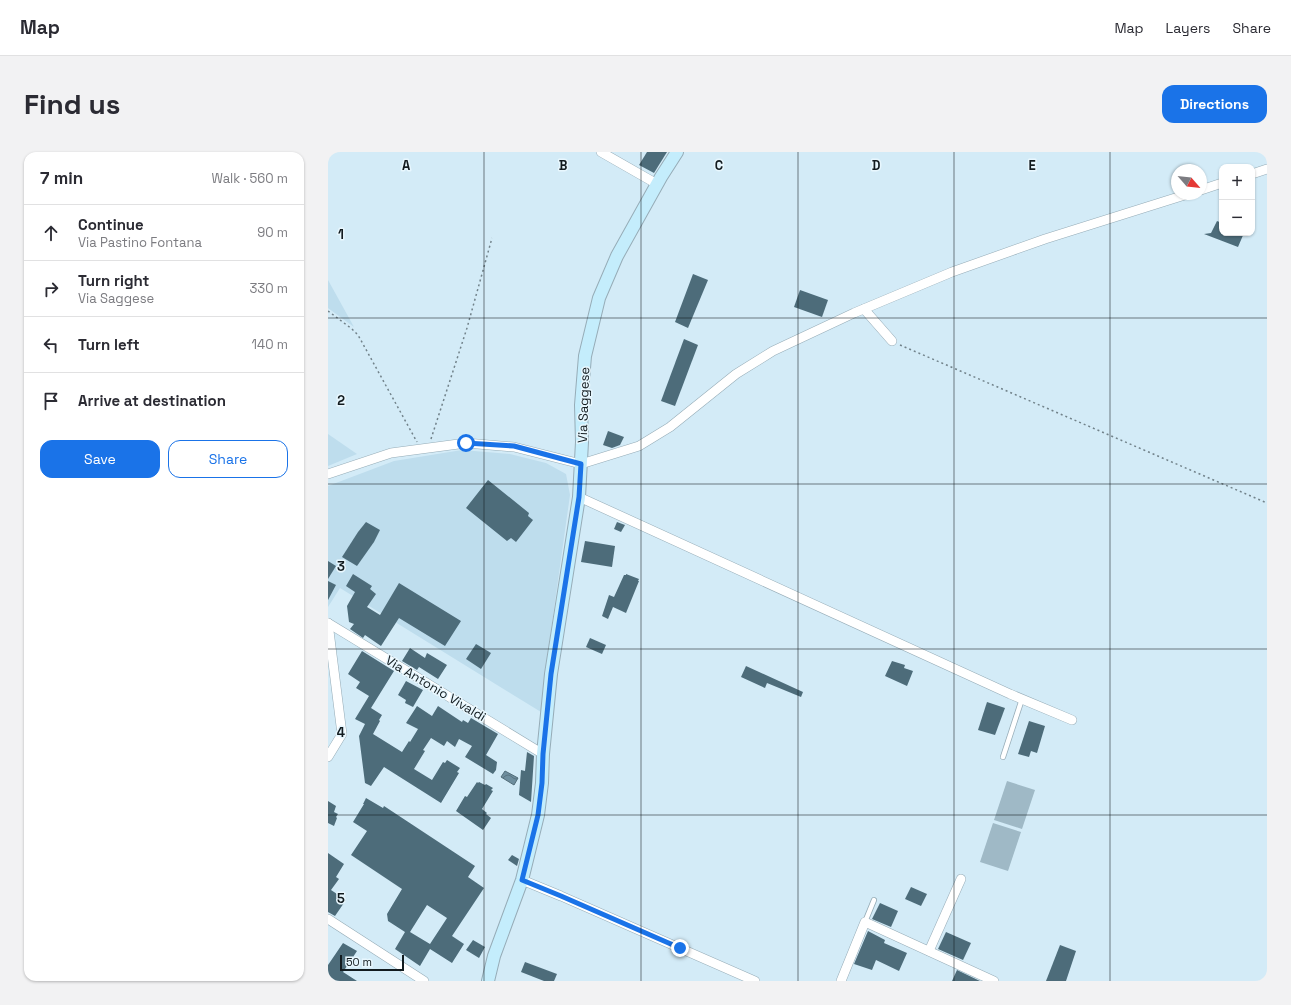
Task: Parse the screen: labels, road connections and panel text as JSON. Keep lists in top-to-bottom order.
{
  "streets": {
    "main road": ["Via Saggese"],
    "street": ["Via Antonio Vivaldi"]
  },
  "crossings": [
    ["Via Saggese", "Via Antonio Vivaldi"]
  ],
  "scale_bar": "50 m",
  "north": "bottom right",
  "page": {
    "header": "Map",
    "nav": ["Map", "Layers", "Share"],
    "buttons": [
      "Directions",
      ["Save", "Share"]
    ],
    "title": "Find us",
    "heading": ["7 min", "Walk · 560 m"],
    "map_buttons": ["+", "−"],
    "list": [
      ["Continue", "Via Pastino Fontana", "90 m"],
      ["Turn right", "Via Saggese", "330 m"],
      ["Turn left", "140 m"],
      "Arrive at destination"
    ],
    "scale": "50 m"
  },
  "grid": {
    "columns": [
      "A",
      "B",
      "C",
      "D",
      "E"
    ],
    "rows": [
      "1",
      "2",
      "3",
      "4",
      "5"
    ]
  }
}
